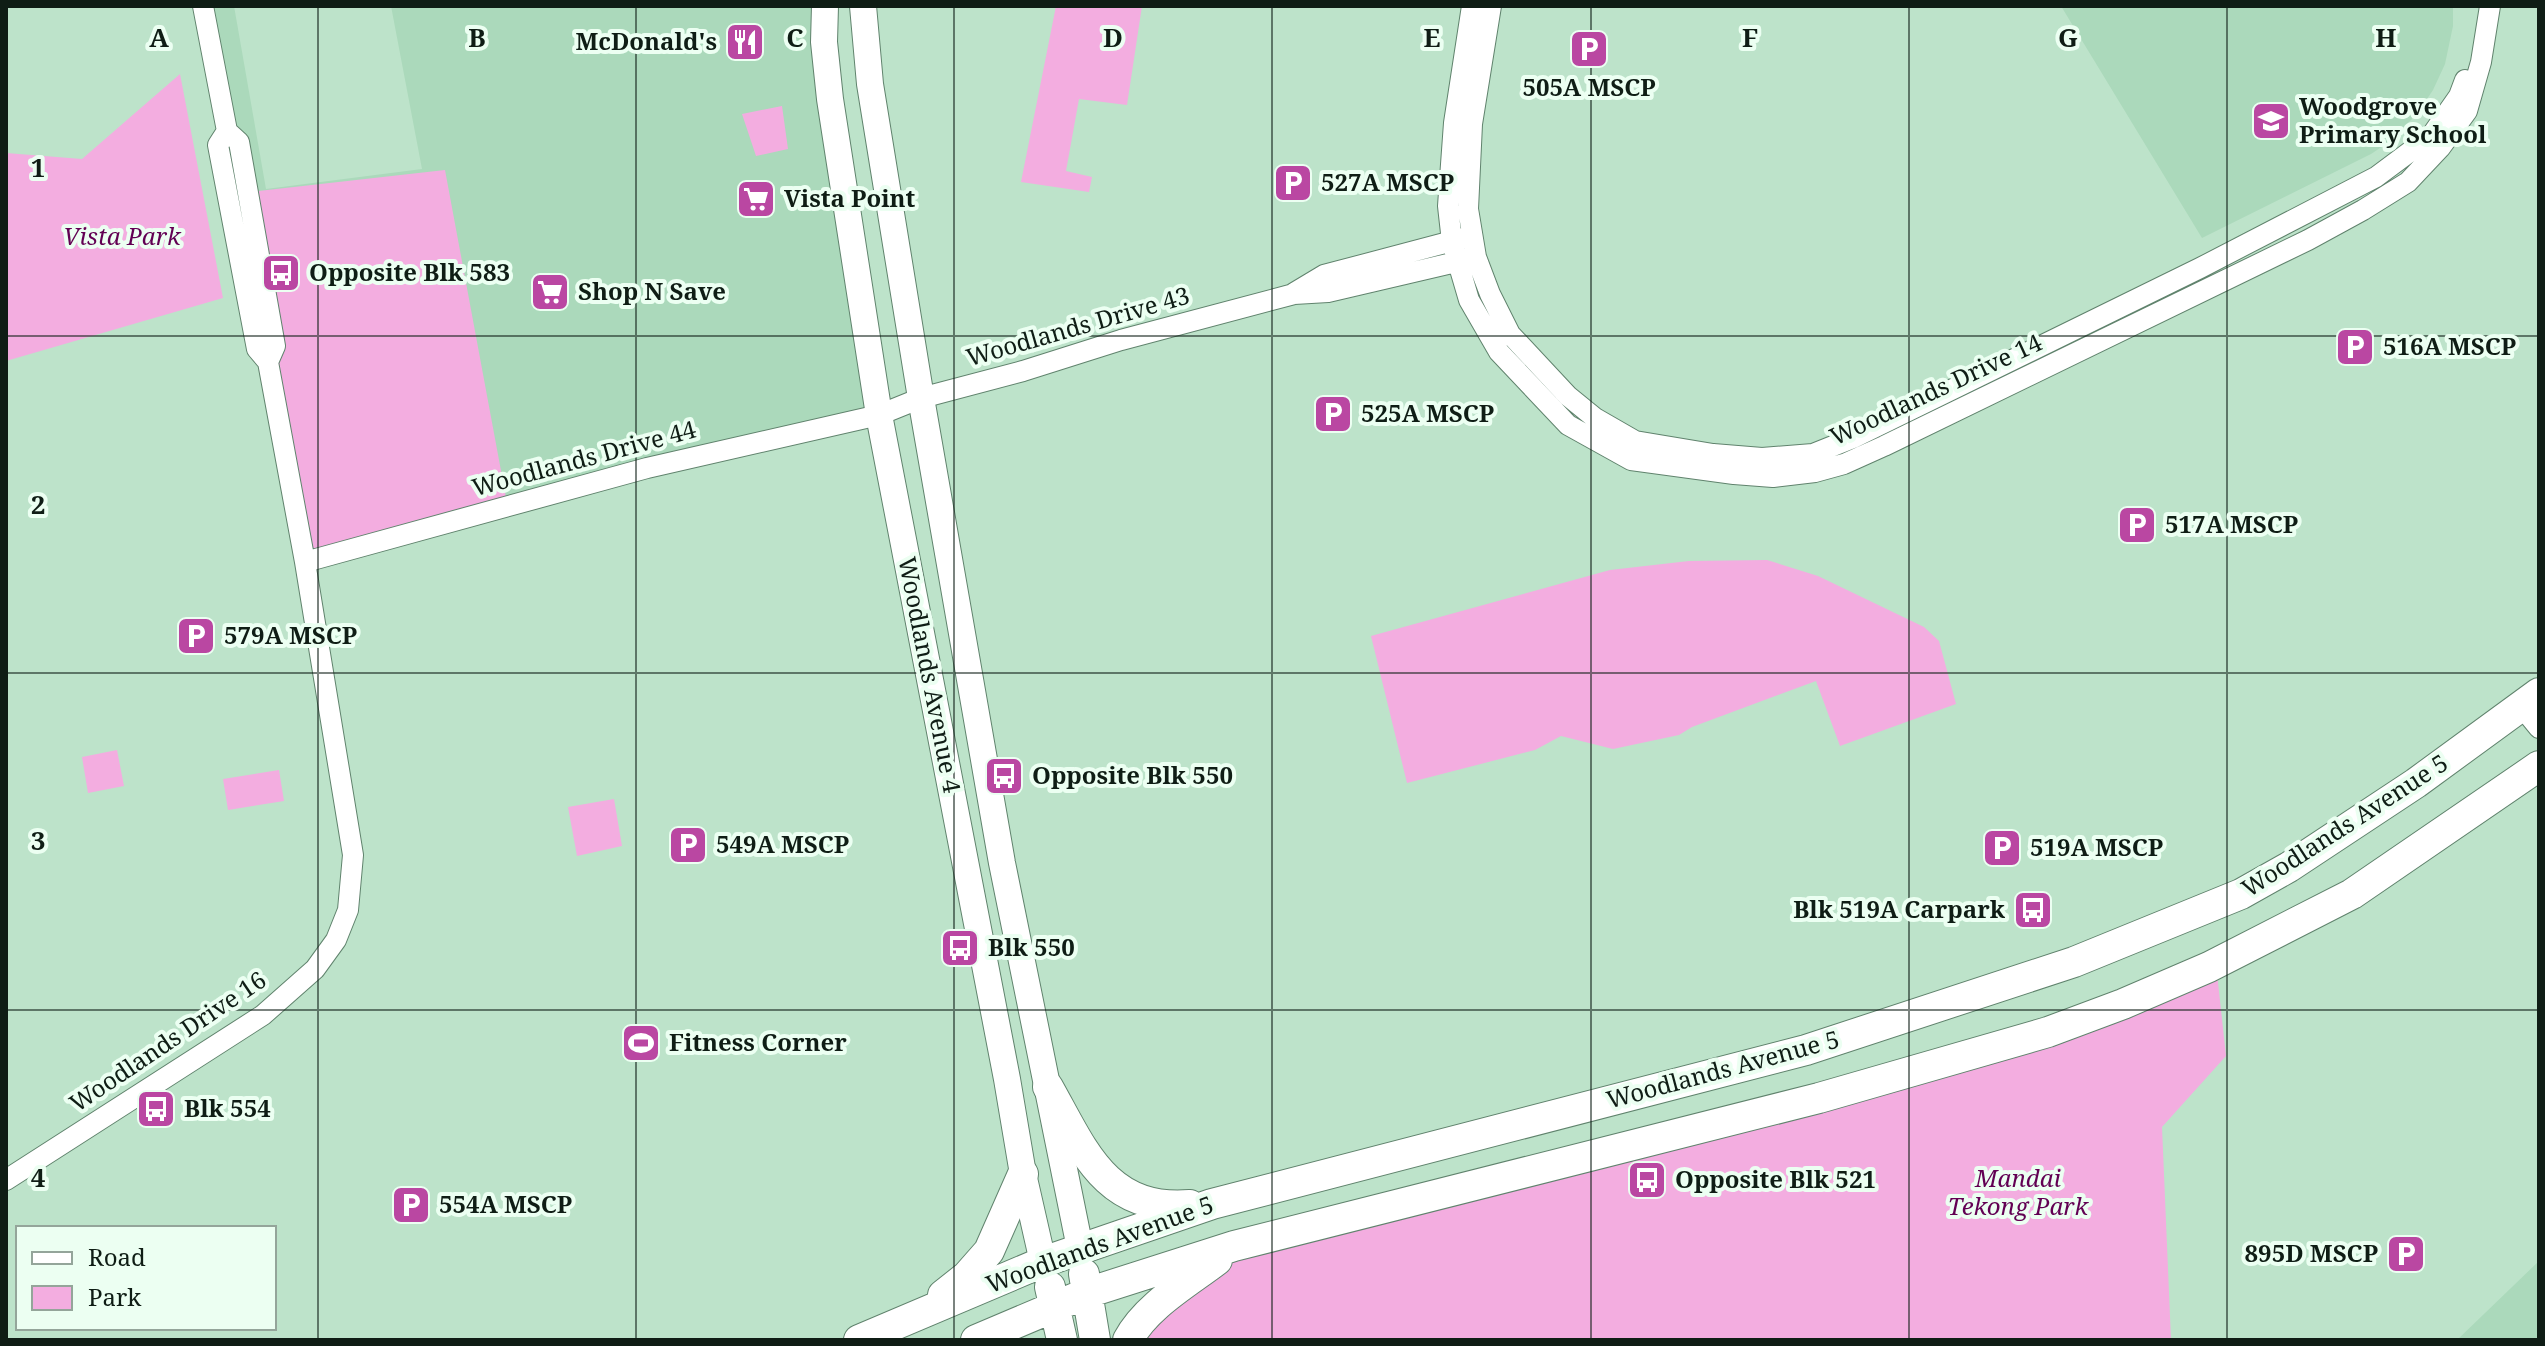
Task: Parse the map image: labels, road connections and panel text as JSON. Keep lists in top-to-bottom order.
{
  "streets": {
    "main road": ["Woodlands Avenue 4", "Woodlands Avenue 5"],
    "street": [
      "Woodlands Drive 43",
      "Woodlands Drive 14",
      "Woodlands Drive 44",
      "Woodlands Drive 16"
    ]
  },
  "crossings": [
    ["Woodlands Drive 43", "Woodlands Drive 14"],
    ["Woodlands Drive 43", "Woodlands Drive 44"],
    ["Woodlands Drive 43", "Woodlands Avenue 4"],
    ["Woodlands Drive 44", "Woodlands Avenue 4"],
    ["Woodlands Drive 44", "Woodlands Drive 16"],
    ["Woodlands Avenue 4", "Woodlands Avenue 5"]
  ],
  "parks": ["Vista Park", "Mandai Tekong Park"],
  "places": {
    "restaurant": ["McDonald's"],
    "parking": [
      "505A MSCP",
      "527A MSCP",
      "516A MSCP",
      "525A MSCP",
      "517A MSCP",
      "579A MSCP",
      "549A MSCP",
      "519A MSCP",
      "554A MSCP",
      "895D MSCP"
    ],
    "school or university": ["Woodgrove Primary School"],
    "supermarket": ["Vista Point", "Shop N Save"],
    "bus stop": [
      "Opposite Blk 583",
      "Opposite Blk 550",
      "Blk 519A Carpark",
      "Blk 550",
      "Blk 554",
      "Opposite Blk 521"
    ],
    "sports": ["Fitness Corner"]
  },
  "legend": ["Road", "Park"],
  "grid": {
    "columns": [
      "A",
      "B",
      "C",
      "D",
      "E",
      "F",
      "G",
      "H"
    ],
    "rows": [
      "1",
      "2",
      "3",
      "4"
    ]
  }
}
